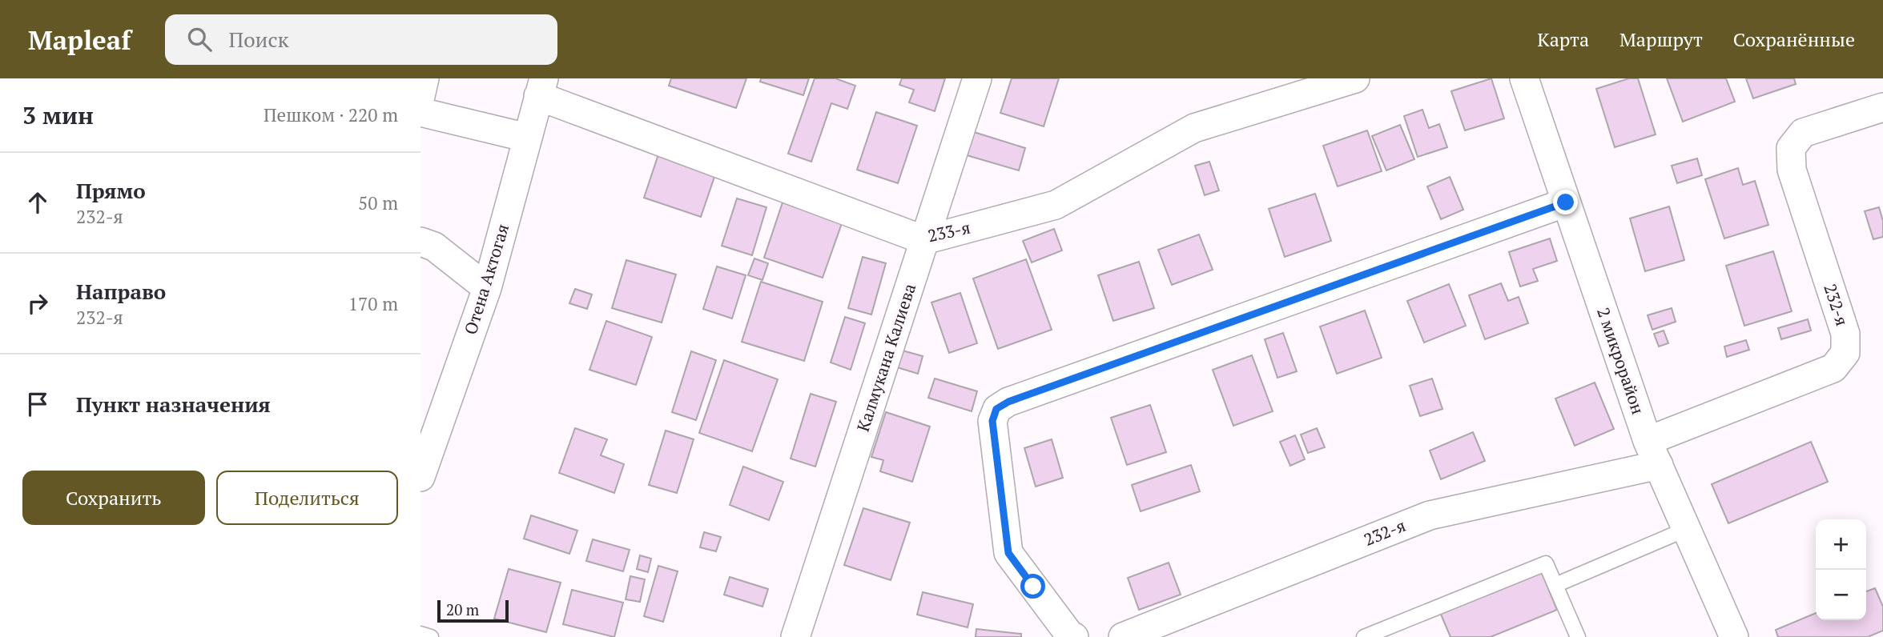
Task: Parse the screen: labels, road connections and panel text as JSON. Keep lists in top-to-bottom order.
{
  "streets": {
    "street": [
      "233-я",
      "Отена Актогая",
      "232-я",
      "Калмукана Калиева",
      "2 микрорайон"
    ]
  },
  "crossings": [
    ["233-я", "Отена Актогая"],
    ["233-я", "Калмукана Калиева"],
    ["232-я", "2 микрорайон"]
  ],
  "scale_bar": "20 m",
  "page": {
    "header": "Mapleaf",
    "search": "Поиск",
    "nav": ["Карта", "Маршрут", "Сохранённые"],
    "heading": ["3 мин", "Пешком · 220 m"],
    "list": [
      ["Прямо", "232-я", "50 m"],
      ["Направо", "232-я", "170 m"],
      "Пункт назначения"
    ],
    "buttons": ["Сохранить", "Поделиться"],
    "map_buttons": ["+", "−"],
    "scale": "20 m"
  }
}
